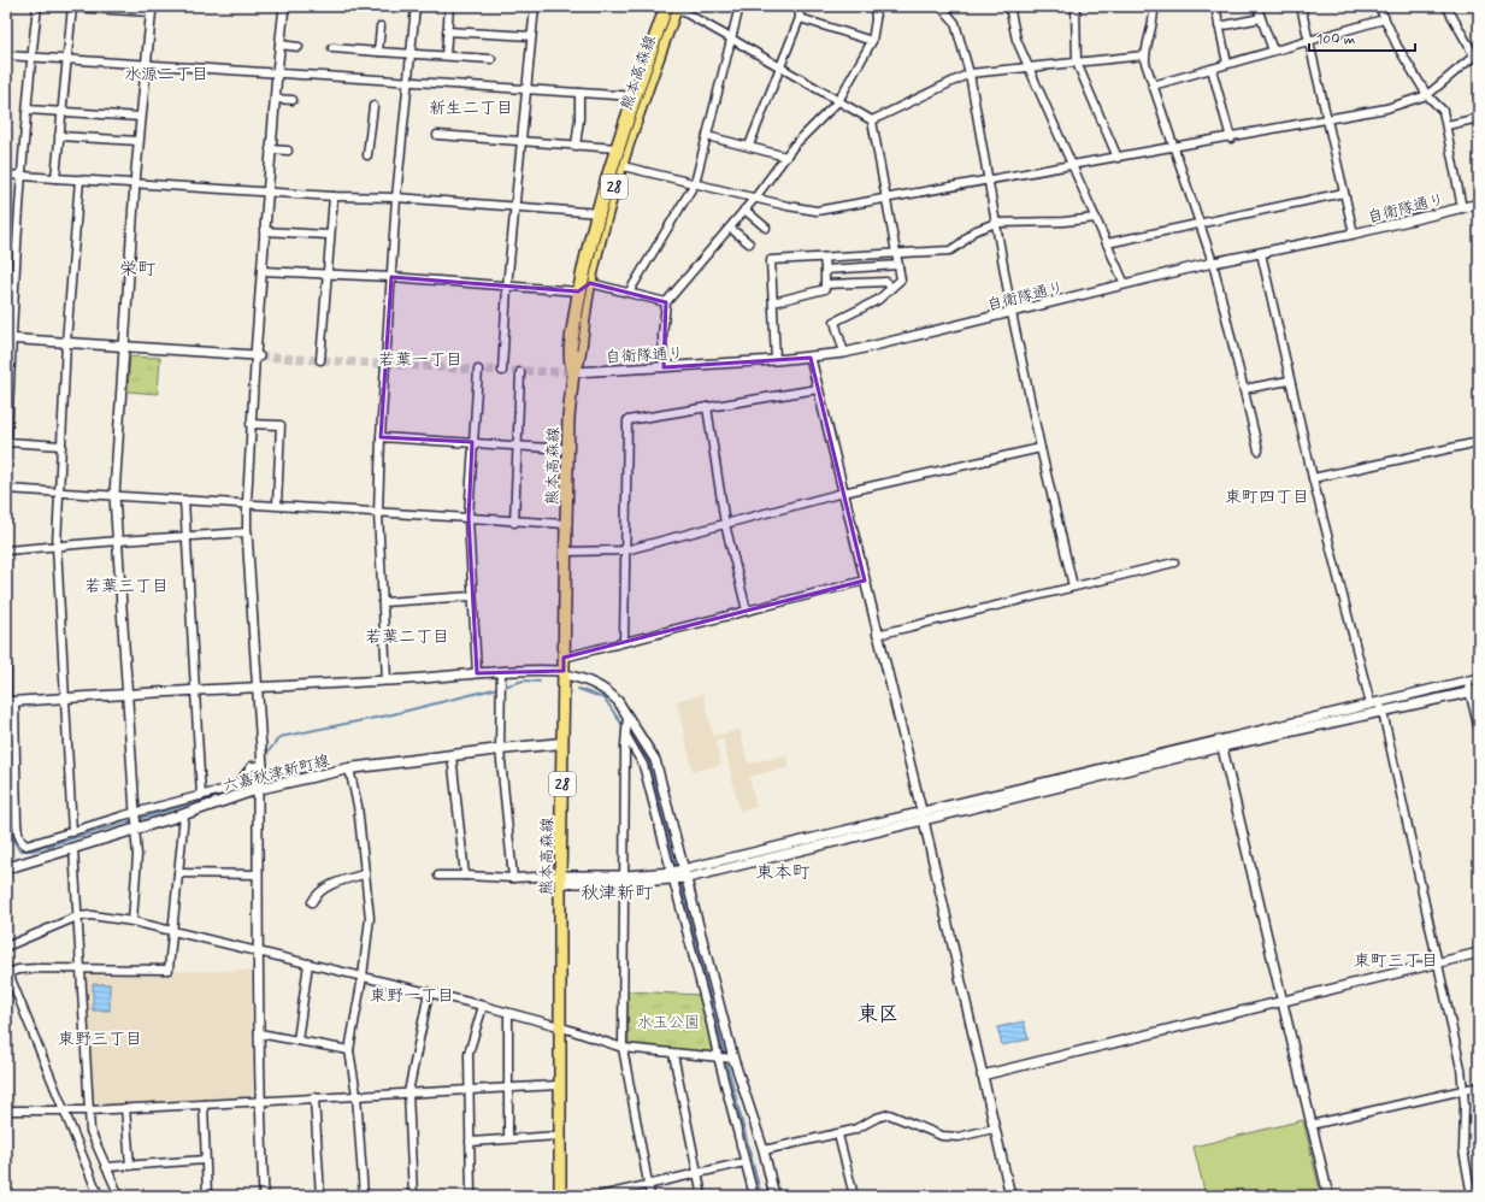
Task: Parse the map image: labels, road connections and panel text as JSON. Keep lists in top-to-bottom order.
{
  "streets": {
    "main road": ["熊本高森線", "28", "六嘉秋津新町線"],
    "street": ["自衛隊通り"]
  },
  "crossings": [
    ["熊本高森線", "自衛隊通り"],
    ["熊本高森線", "六嘉秋津新町線"]
  ],
  "districts": [
    "水源二丁目",
    "新生二丁目",
    "栄町",
    "若葉一丁目",
    "東町四丁目",
    "若葉三丁目",
    "若葉二丁目",
    "東本町",
    "秋津新町",
    "東町三丁目",
    "東野一丁目",
    "東区",
    "東野三丁目"
  ],
  "parks": ["水玉公園"],
  "scale_bar": "100 m"
}
